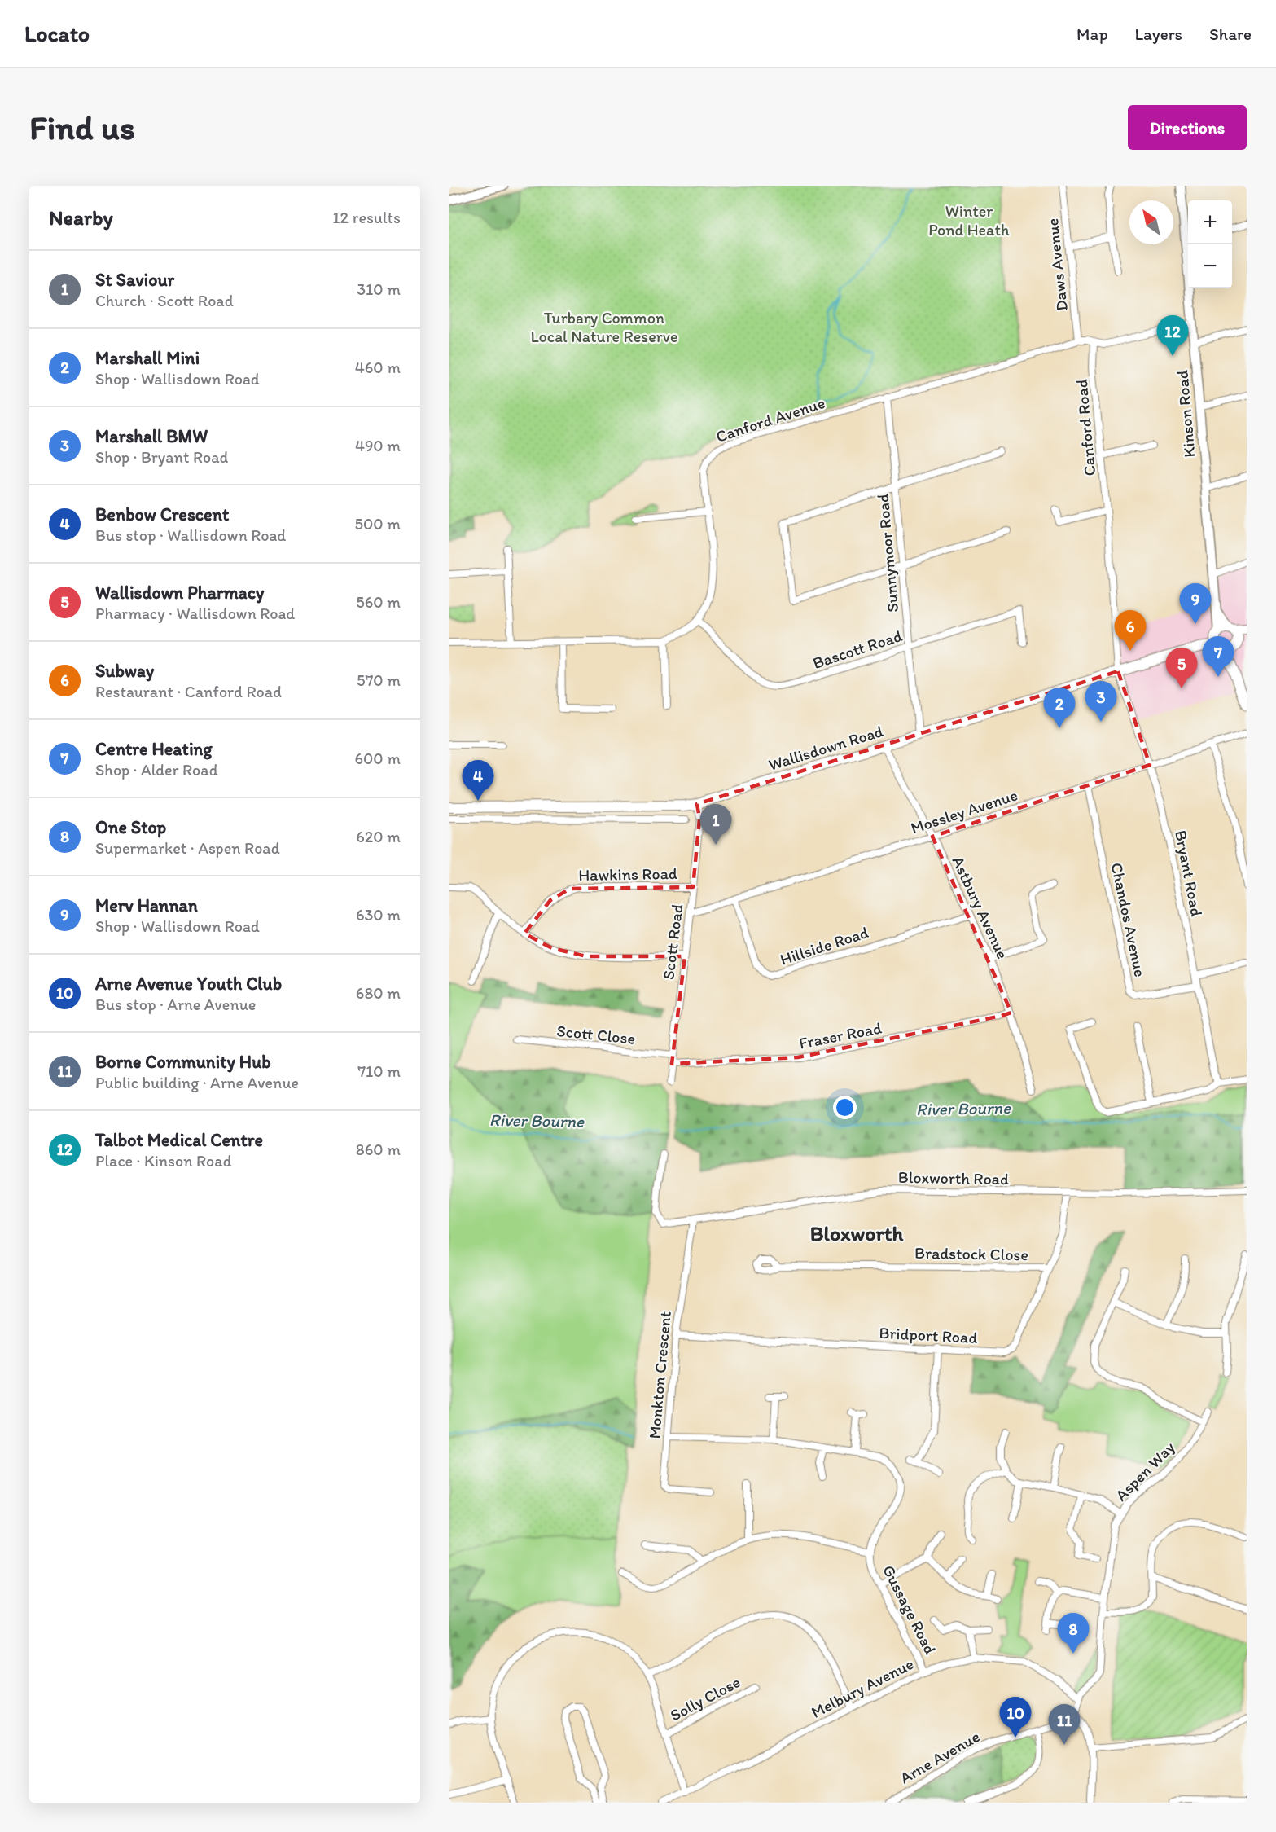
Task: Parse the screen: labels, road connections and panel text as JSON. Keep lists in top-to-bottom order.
{
  "streets": {
    "main road": ["Wallisdown Road"],
    "street": [
      "Daws Avenue",
      "Kinson Road",
      "Canford Avenue",
      "Canford Road",
      "Sunnymoor Road",
      "Bascott Road",
      "Mossley Avenue",
      "Bryant Road",
      "Hawkins Road",
      "Astbury Avenue",
      "Chandos Avenue",
      "Scott Road",
      "Hillside Road",
      "Scott Close",
      "Fraser Road",
      "Bloxworth Road",
      "Bradstock Close",
      "Bridport Road",
      "Monkton Crescent",
      "Aspen Way",
      "Gussage Road",
      "Melbury Avenue",
      "Solly Close",
      "Arne Avenue"
    ]
  },
  "crossings": [
    ["Daws Avenue", "Canford Avenue"],
    ["Kinson Road", "Canford Avenue"],
    ["Kinson Road", "Wallisdown Road"],
    ["Canford Avenue", "Canford Road"],
    ["Canford Avenue", "Sunnymoor Road"],
    ["Canford Avenue", "Bascott Road"],
    ["Canford Road", "Wallisdown Road"],
    ["Canford Road", "Bryant Road"],
    ["Sunnymoor Road", "Bascott Road"],
    ["Sunnymoor Road", "Wallisdown Road"],
    ["Wallisdown Road", "Bryant Road"],
    ["Wallisdown Road", "Astbury Avenue"],
    ["Wallisdown Road", "Scott Road"],
    ["Mossley Avenue", "Bryant Road"],
    ["Mossley Avenue", "Astbury Avenue"],
    ["Mossley Avenue", "Chandos Avenue"],
    ["Mossley Avenue", "Scott Road"],
    ["Mossley Avenue", "Hillside Road"],
    ["Bryant Road", "Chandos Avenue"],
    ["Hawkins Road", "Scott Road"],
    ["Astbury Avenue", "Hillside Road"],
    ["Astbury Avenue", "Fraser Road"],
    ["Scott Road", "Scott Close"],
    ["Scott Road", "Fraser Road"],
    ["Bloxworth Road", "Bridport Road"],
    ["Bloxworth Road", "Monkton Crescent"],
    ["Bradstock Close", "Bridport Road"],
    ["Bridport Road", "Monkton Crescent"],
    ["Monkton Crescent", "Gussage Road"],
    ["Aspen Way", "Melbury Avenue"],
    ["Gussage Road", "Melbury Avenue"]
  ],
  "districts": ["Bloxworth"],
  "water": ["River Bourne"],
  "parks": ["Winter Pond Heath", "Turbary Common Local Nature Reserve"],
  "north": "top left",
  "page": {
    "header": "Locato",
    "nav": ["Map", "Layers", "Share"],
    "buttons": "Directions",
    "title": "Find us",
    "heading": ["Nearby", "12 results"],
    "map_buttons": ["+", "−"],
    "list": [
      {
        "mark": "1",
        "name": "St Saviour",
        "note": "Church · Scott Road",
        "value": "310 m"
      },
      {
        "mark": "2",
        "name": "Marshall Mini",
        "note": "Shop · Wallisdown Road",
        "value": "460 m"
      },
      {
        "mark": "3",
        "name": "Marshall BMW",
        "note": "Shop · Bryant Road",
        "value": "490 m"
      },
      {
        "mark": "4",
        "name": "Benbow Crescent",
        "note": "Bus stop · Wallisdown Road",
        "value": "500 m"
      },
      {
        "mark": "5",
        "name": "Wallisdown Pharmacy",
        "note": "Pharmacy · Wallisdown Road",
        "value": "560 m"
      },
      {
        "mark": "6",
        "name": "Subway",
        "note": "Restaurant · Canford Road",
        "value": "570 m"
      },
      {
        "mark": "7",
        "name": "Centre Heating",
        "note": "Shop · Alder Road",
        "value": "600 m"
      },
      {
        "mark": "8",
        "name": "One Stop",
        "note": "Supermarket · Aspen Road",
        "value": "620 m"
      },
      {
        "mark": "9",
        "name": "Merv Hannan",
        "note": "Shop · Wallisdown Road",
        "value": "630 m"
      },
      {
        "mark": "10",
        "name": "Arne Avenue Youth Club",
        "note": "Bus stop · Arne Avenue",
        "value": "680 m"
      },
      {
        "mark": "11",
        "name": "Borne Community Hub",
        "note": "Public building · Arne Avenue",
        "value": "710 m"
      },
      {
        "mark": "12",
        "name": "Talbot Medical Centre",
        "note": "Place · Kinson Road",
        "value": "860 m"
      }
    ],
    "pins": [
      "12",
      "9",
      "6",
      "7",
      "5",
      "3",
      "2",
      "4",
      "1",
      "8",
      "10",
      "11"
    ]
  }
}
